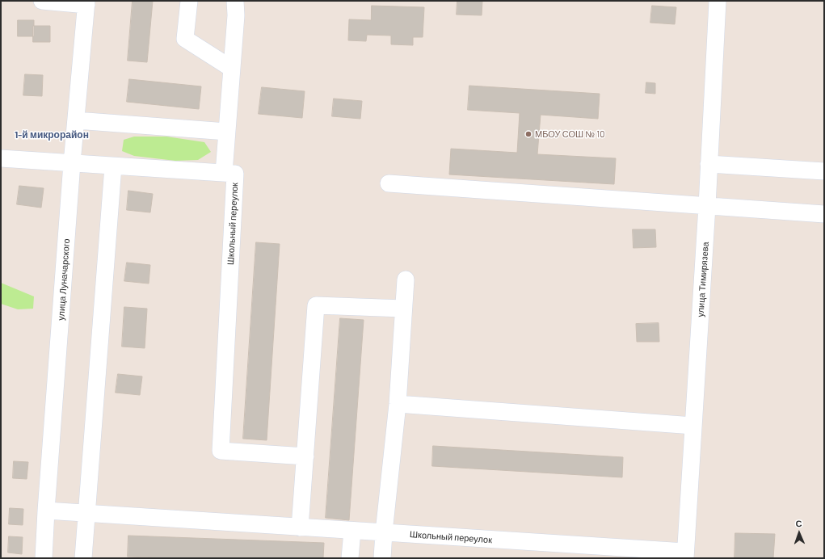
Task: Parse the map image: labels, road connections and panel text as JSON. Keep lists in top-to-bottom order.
{
  "streets": {
    "street": ["Школьный переулок", "улица Луначарского", "улица Тимирязева"]
  },
  "crossings": [
    ["Школьный переулок", "улица Луначарского"],
    ["Школьный переулок", "улица Тимирязева"]
  ],
  "districts": ["1-й микрорайон"],
  "places": ["МБОУ СОШ № 10"],
  "north": "top"
}
